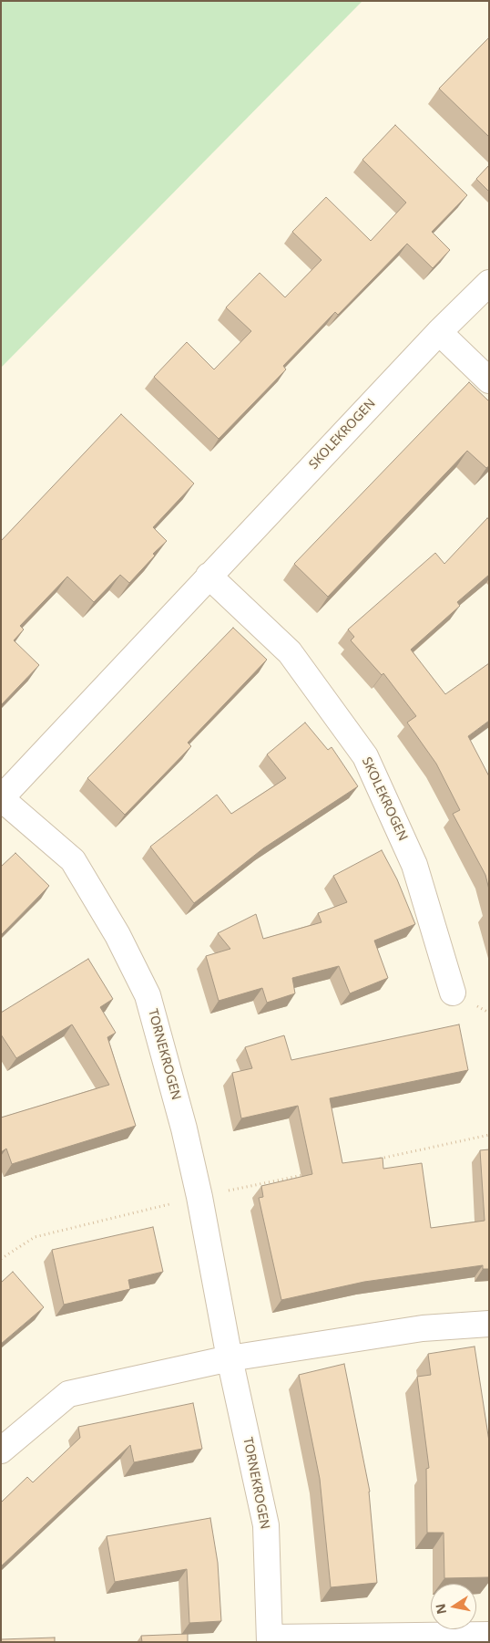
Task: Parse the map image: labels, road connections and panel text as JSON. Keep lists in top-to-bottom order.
{
  "streets": {
    "street": ["SKOLEKROGEN", "TORNEKROGEN"]
  },
  "crossings": [
    ["SKOLEKROGEN", "TORNEKROGEN"]
  ],
  "north": "left"
}
